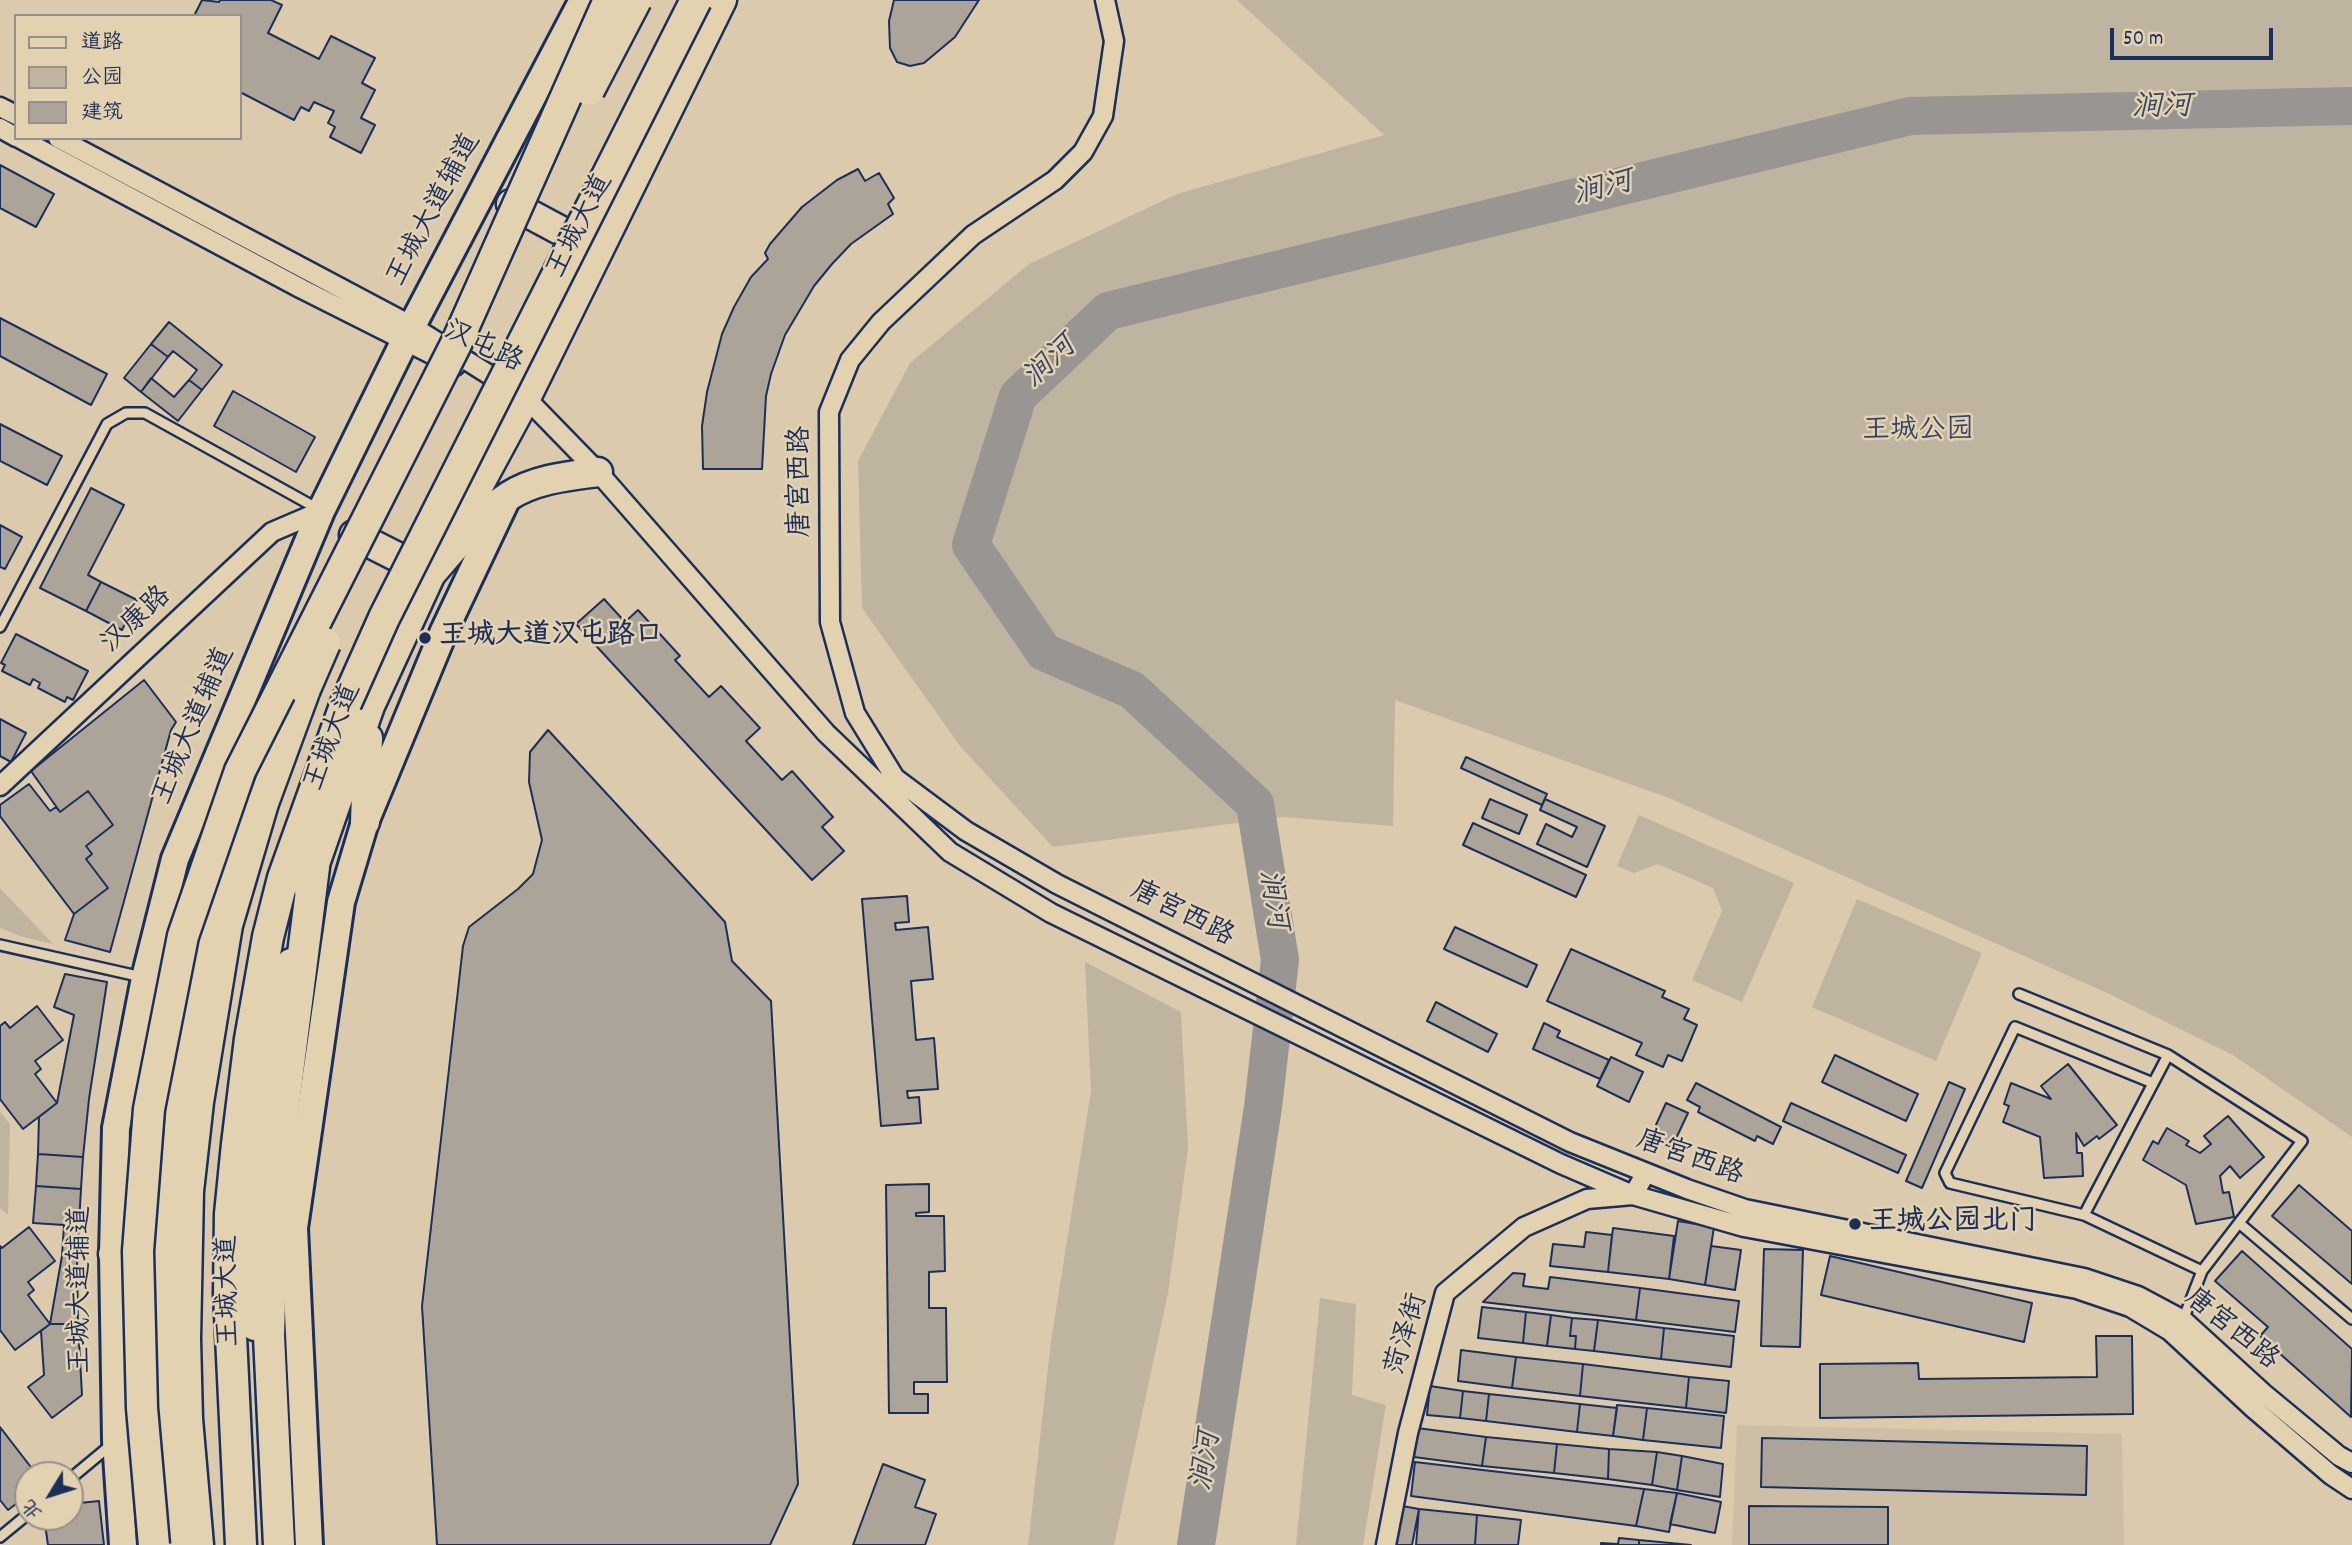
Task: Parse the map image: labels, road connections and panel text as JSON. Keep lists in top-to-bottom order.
{
  "streets": {
    "highway": ["王城大道"],
    "main road": ["王城大道辅道"],
    "street": [
      "汉屯路",
      "唐宫西路",
      "汉康路",
      "菏泽街"
    ]
  },
  "crossings": [
    ["王城大道辅道", "汉屯路"],
    ["王城大道辅道", "汉康路"],
    ["王城大道", "汉屯路"],
    ["汉屯路", "唐宫西路"],
    ["唐宫西路", "菏泽街"]
  ],
  "water": ["涧河"],
  "parks": ["王城公园"],
  "places": ["王城大道汉屯路口", "王城公园北门"],
  "legend": ["道路", "公园", "建筑"],
  "scale_bar": "50 m",
  "north": "bottom left"
}
